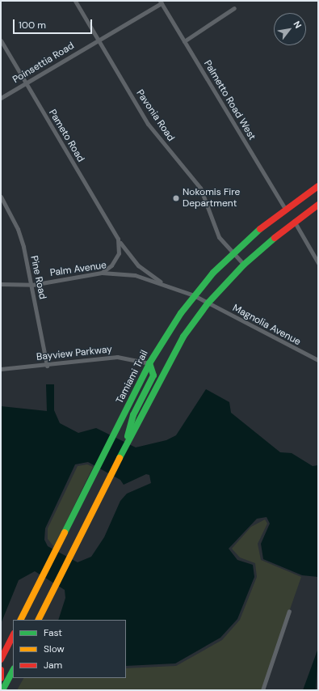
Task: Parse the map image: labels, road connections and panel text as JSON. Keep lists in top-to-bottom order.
{
  "streets": {
    "main road": ["Tamiami Trail"],
    "street": [
      "Poinsettia Road",
      "Palmetto Road West",
      "Pavonia Road",
      "Pameto Road",
      "Palm Avenue",
      "Pine Road",
      "Magnolia Avenue",
      "Bayview Parkway"
    ]
  },
  "crossings": [
    ["Poinsettia Road", "Palmetto Road West"],
    ["Poinsettia Road", "Pavonia Road"],
    ["Poinsettia Road", "Pameto Road"],
    ["Palmetto Road West", "Tamiami Trail"],
    ["Pavonia Road", "Tamiami Trail"],
    ["Pameto Road", "Palm Avenue"],
    ["Palm Avenue", "Pine Road"],
    ["Palm Avenue", "Magnolia Avenue"],
    ["Palm Avenue", "Tamiami Trail"],
    ["Pine Road", "Bayview Parkway"],
    ["Magnolia Avenue", "Tamiami Trail"],
    ["Bayview Parkway", "Tamiami Trail"]
  ],
  "places": ["Nokomis Fire Department"],
  "legend": ["Fast", "Slow", "Jam"],
  "scale_bar": "100 m",
  "north": "top right"
}
